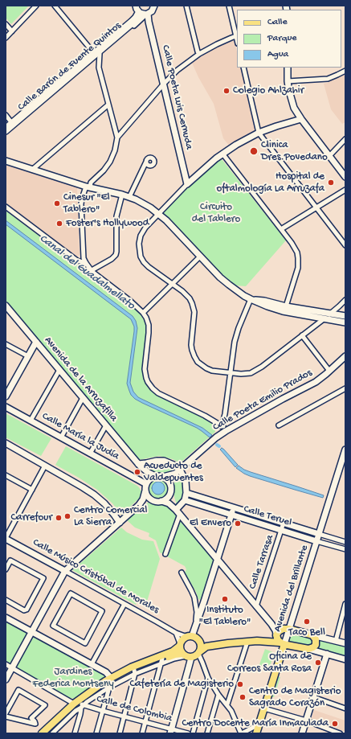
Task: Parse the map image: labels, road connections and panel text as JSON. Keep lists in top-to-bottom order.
{
  "streets": {
    "main road": [
      "Calle Barón de Fuente Quintos",
      "Calle Poeta Luis Cernuda",
      "Avenida de la Arruzafilla",
      "Calle Poeta Emilio Prados",
      "Calle María la Judía",
      "Calle Teruel",
      "Calle Músico Cristóbal de Morales",
      "Avenida del Brillante"
    ],
    "street": ["Calle Tarrasa", "Calle de Colombia"]
  },
  "crossings": [
    ["Calle Barón de Fuente Quintos", "Calle Poeta Luis Cernuda"],
    ["Avenida de la Arruzafilla", "Calle María la Judía"],
    ["Calle Teruel", "Calle Tarrasa"],
    ["Calle Teruel", "Avenida del Brillante"]
  ],
  "water": ["Canal del Guadalmellato"],
  "parks": ["Circuito del Tablero", "Jardines Federica Montseny"],
  "places": [
    "Colegio Ahlzahir",
    "Clinica Dres.Povedano",
    "Hospital de oftalmología La Arruzafa",
    "Cinesur \"El Tablero\"",
    "Foster's Hollywood",
    "Acueducto de Valdepuentes",
    "Centro Comercial La Sierra",
    "Carrefour",
    "El Envero",
    "Instituto \"El Tablero\"",
    "Taco Bell",
    "Oficina de Correos Santa Rosa",
    "Cafetería de Magisterio",
    "Centro de Magisterio Sagrado Corazón",
    "Centro Docente María Inmaculada"
  ],
  "legend": ["Calle", "Parque", "Agua"]
}
